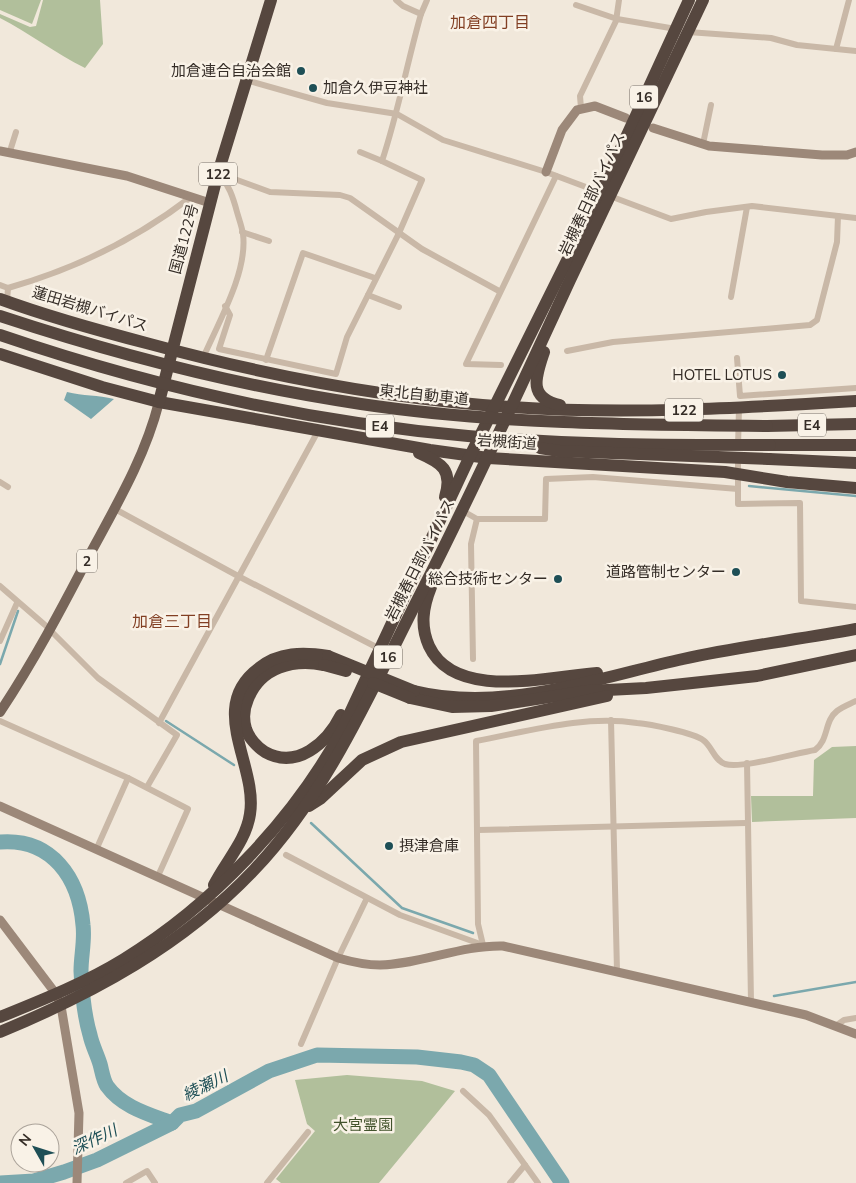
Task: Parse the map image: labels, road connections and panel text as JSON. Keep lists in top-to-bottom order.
{
  "streets": {
    "highway": [
      "16",
      "122",
      "岩槻春日部バイパス",
      "国道122号",
      "蓮田岩槻バイパス",
      "東北自動車道",
      "E4",
      "岩槻街道"
    ],
    "main road": ["2"]
  },
  "crossings": [
    ["122", "岩槻春日部バイパス"],
    ["122", "国道122号"],
    ["122", "蓮田岩槻バイパス"],
    ["岩槻春日部バイパス", "岩槻街道"],
    ["国道122号", "蓮田岩槻バイパス"],
    ["国道122号", "岩槻街道"],
    ["国道122号", "2"],
    ["岩槻街道", "2"]
  ],
  "districts": ["加倉四丁目", "加倉三丁目"],
  "water": ["綾瀬川", "深作川"],
  "parks": ["大宮霊園"],
  "places": [
    "加倉連合自治会館",
    "加倉久伊豆神社",
    "HOTEL LOTUS",
    "道路管制センター",
    "総合技術センター",
    "摂津倉庫"
  ],
  "north": "top left"
}
